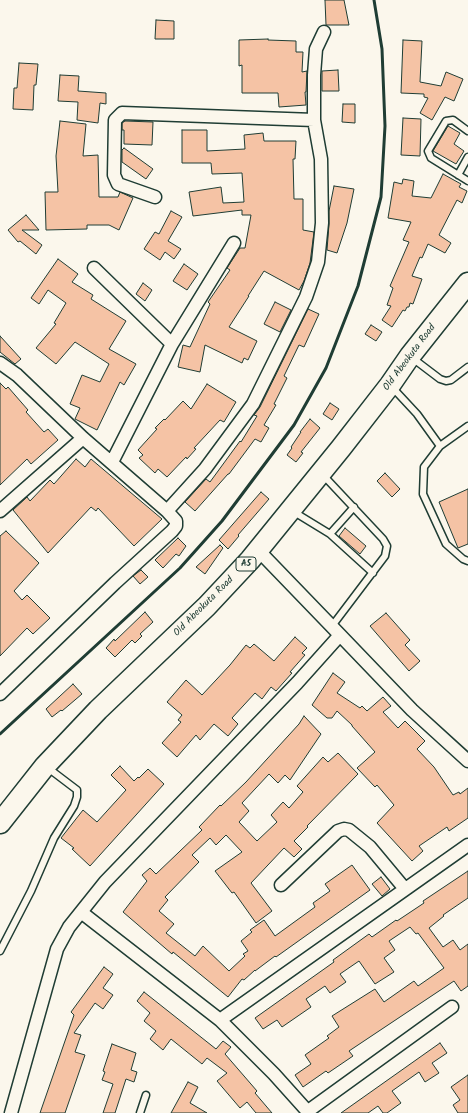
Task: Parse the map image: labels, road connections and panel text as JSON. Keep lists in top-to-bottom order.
{
  "streets": {
    "highway": ["Old Abeokuta Road", "A5"]
  }
}
